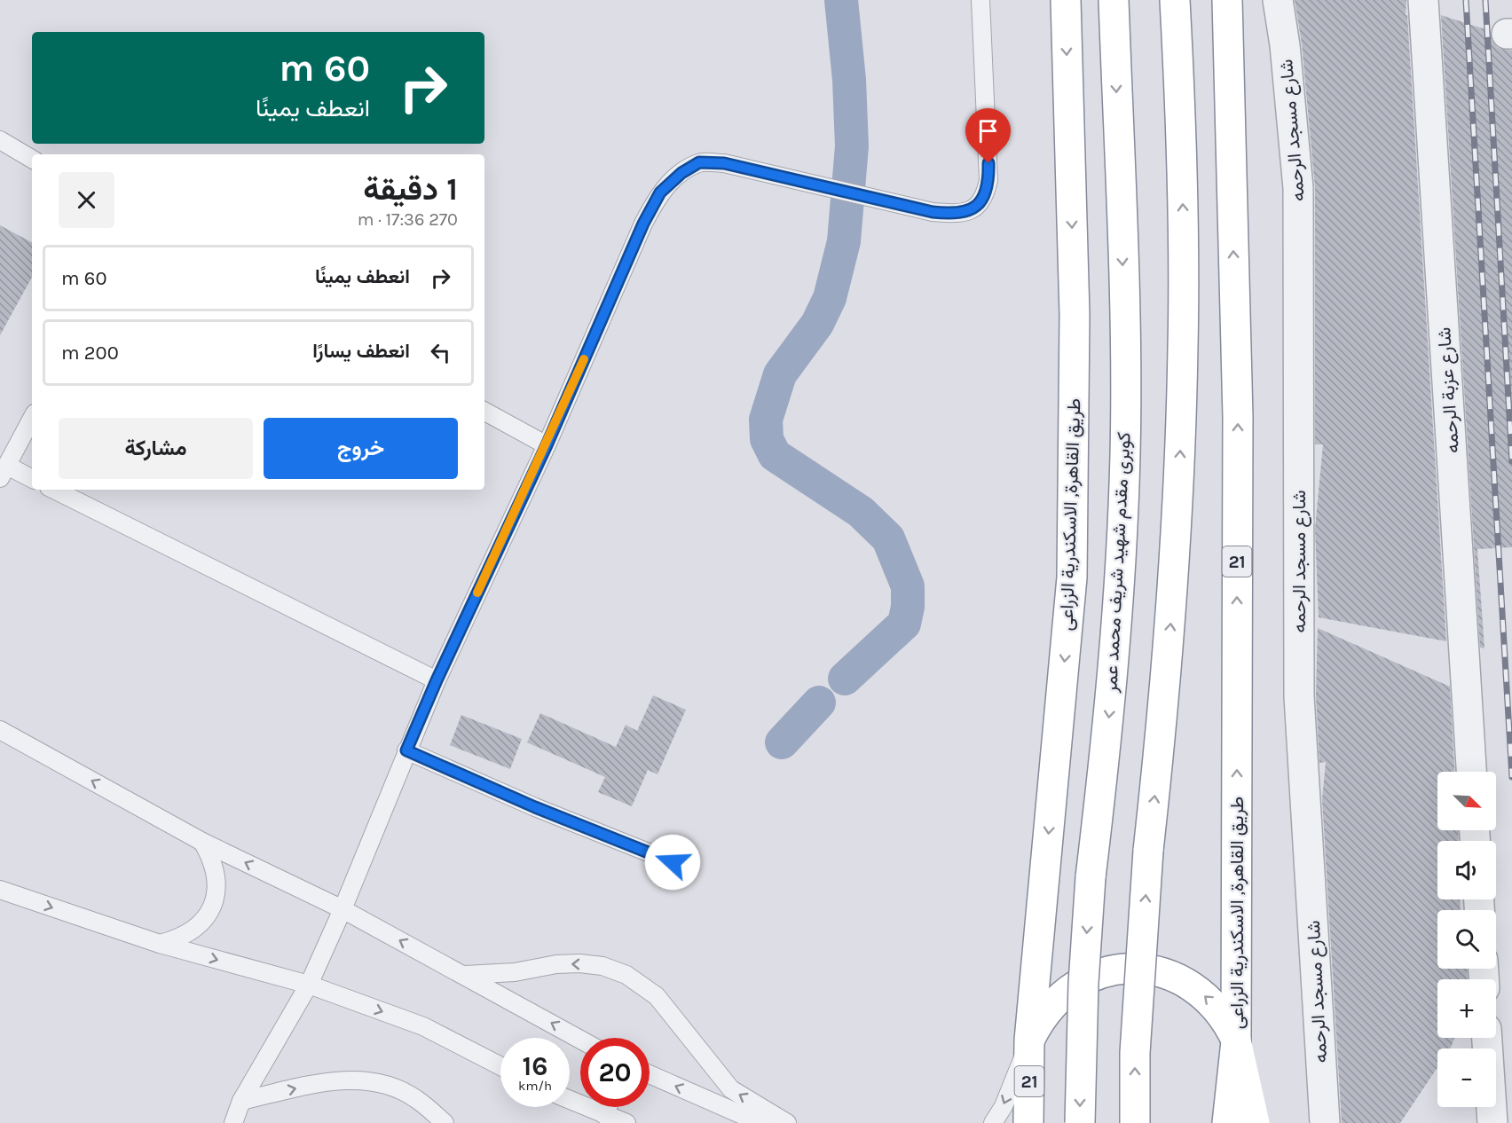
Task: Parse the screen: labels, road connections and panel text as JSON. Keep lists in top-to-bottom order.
{
  "streets": {
    "main road": ["طريق القاهرة, الاسكندرية الزراعى", "21", "كوبرى مقدم شهيد شريف محمد عمر"],
    "street": ["شارع مسجد الرحمه", "شارع عزبة الرحمه"]
  },
  "north": "bottom right",
  "page": {
    "turn": ["60 m", "انعطف يمينًا"],
    "heading": ["1 دقيقة", "270 m · 17:36"],
    "list": [
      {
        "name": "انعطف يمينًا",
        "value": "60 m"
      },
      {
        "name": "انعطف يسارًا",
        "value": "200 m"
      }
    ],
    "buttons": ["خروج", "مشاركة"],
    "map_buttons": ["+", "−"],
    "speed": "16 km/h",
    "limit": "20"
  }
}
